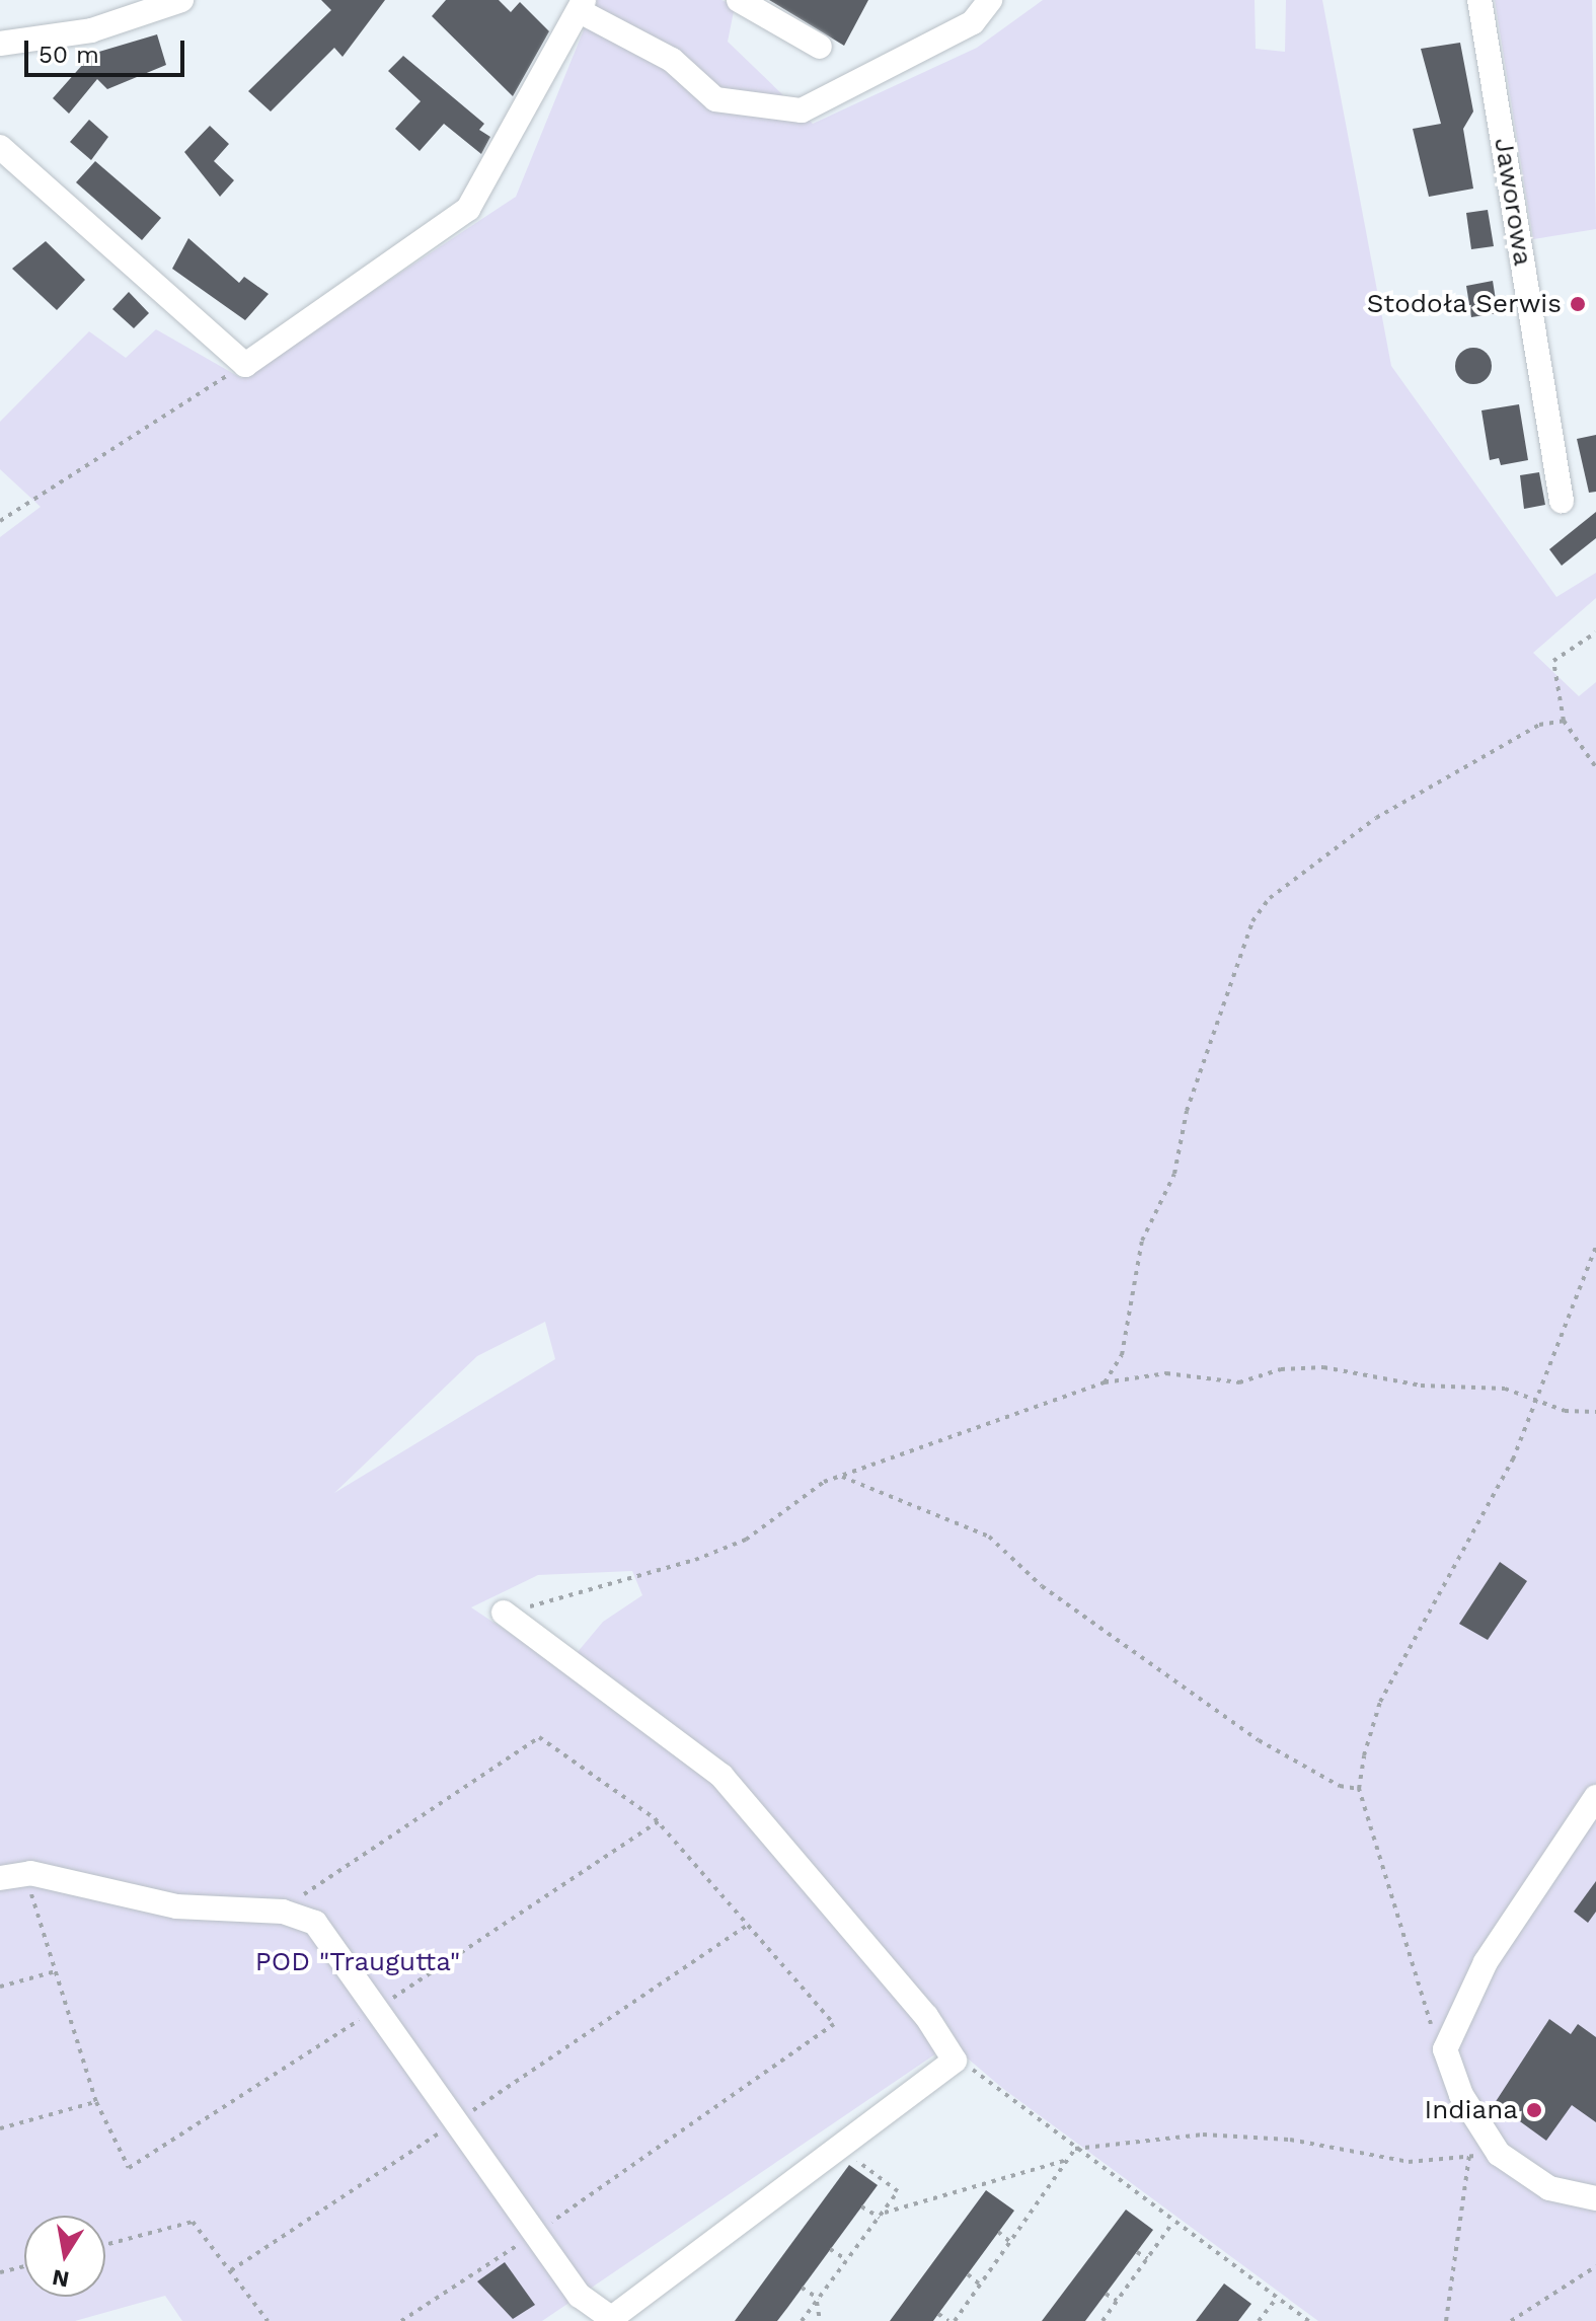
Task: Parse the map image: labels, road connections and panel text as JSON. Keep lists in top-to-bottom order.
{
  "streets": {
    "street": ["Jaworowa"]
  },
  "parks": ["POD \"Traugutta\""],
  "places": ["Stodoła Serwis", "Indiana"],
  "scale_bar": "50 m",
  "north": "bottom"
}
